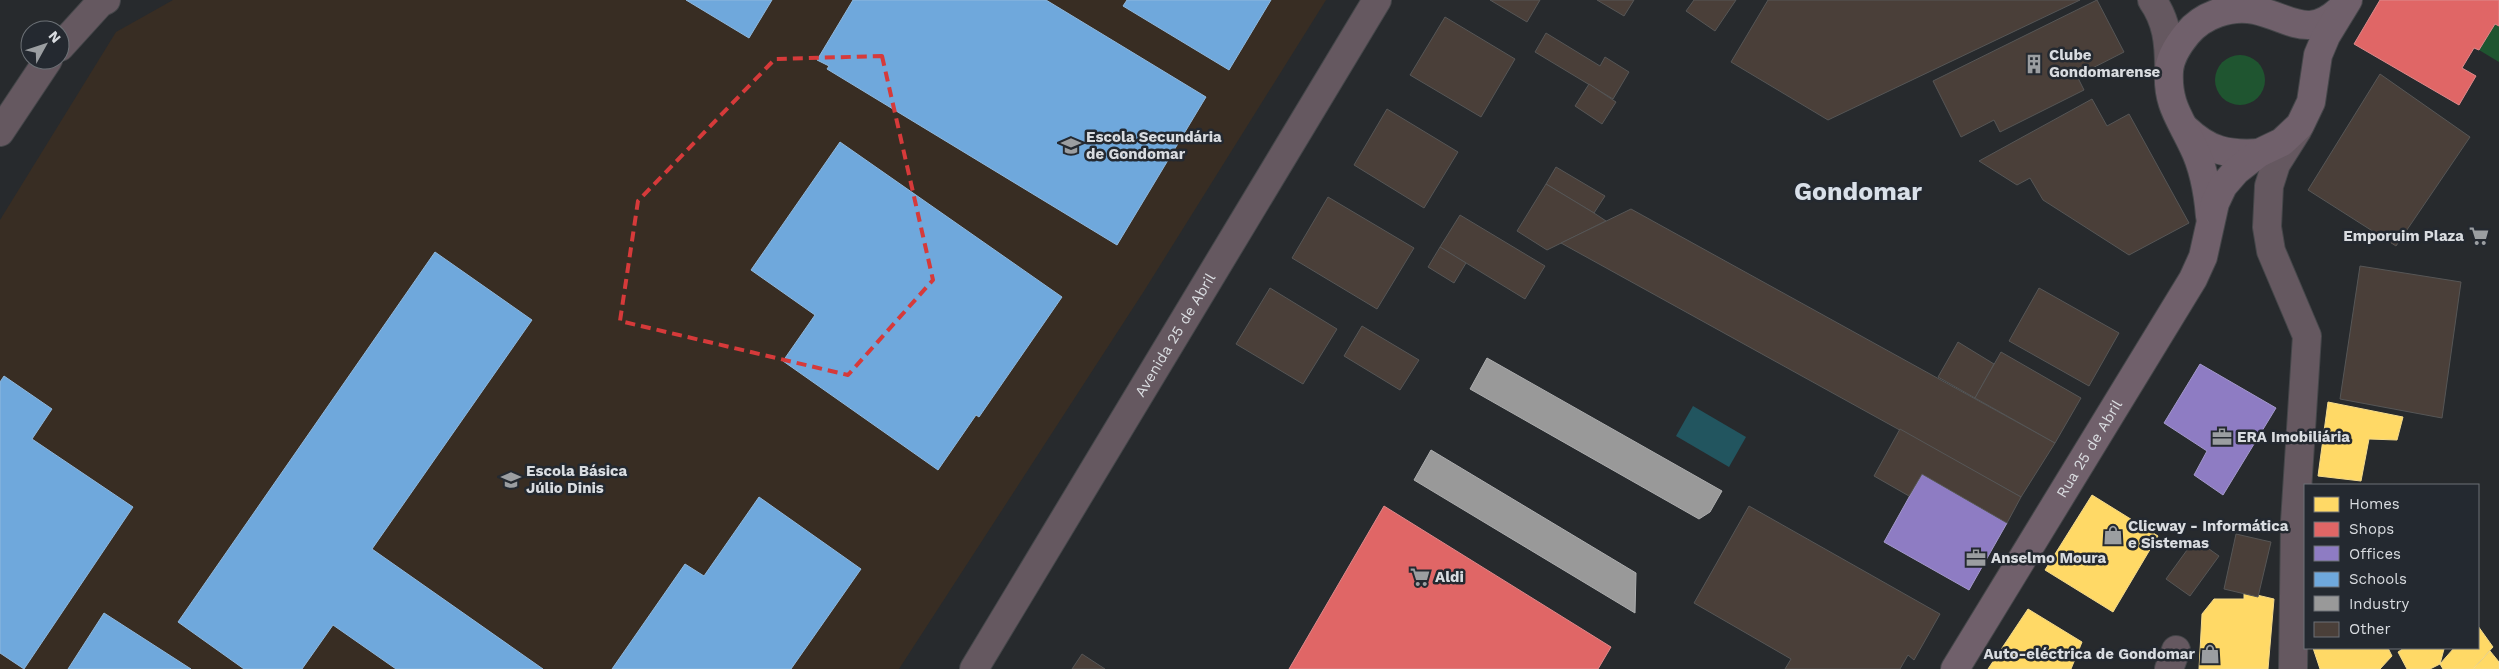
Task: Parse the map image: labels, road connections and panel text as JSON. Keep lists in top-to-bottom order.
{
  "streets": {
    "main road": ["Rua 25 de Abril"],
    "street": ["Avenida 25 de Abril"]
  },
  "districts": ["Gondomar"],
  "places": {
    "building": ["Clube Gondomarense"],
    "school or university": ["Escola Secundária de Gondomar", "Escola Básica Júlio Dinis"],
    "supermarket": ["Emporuim Plaza", "Aldi"],
    "office": ["ERA Imobiliária", "Anselmo Moura"],
    "shop": ["Clicway - Informática e Sistemas", "Auto-eléctrica de Gondomar"]
  },
  "legend": [
    "Homes",
    "Shops",
    "Offices",
    "Schools",
    "Industry",
    "Other"
  ],
  "north": "top right"
}
